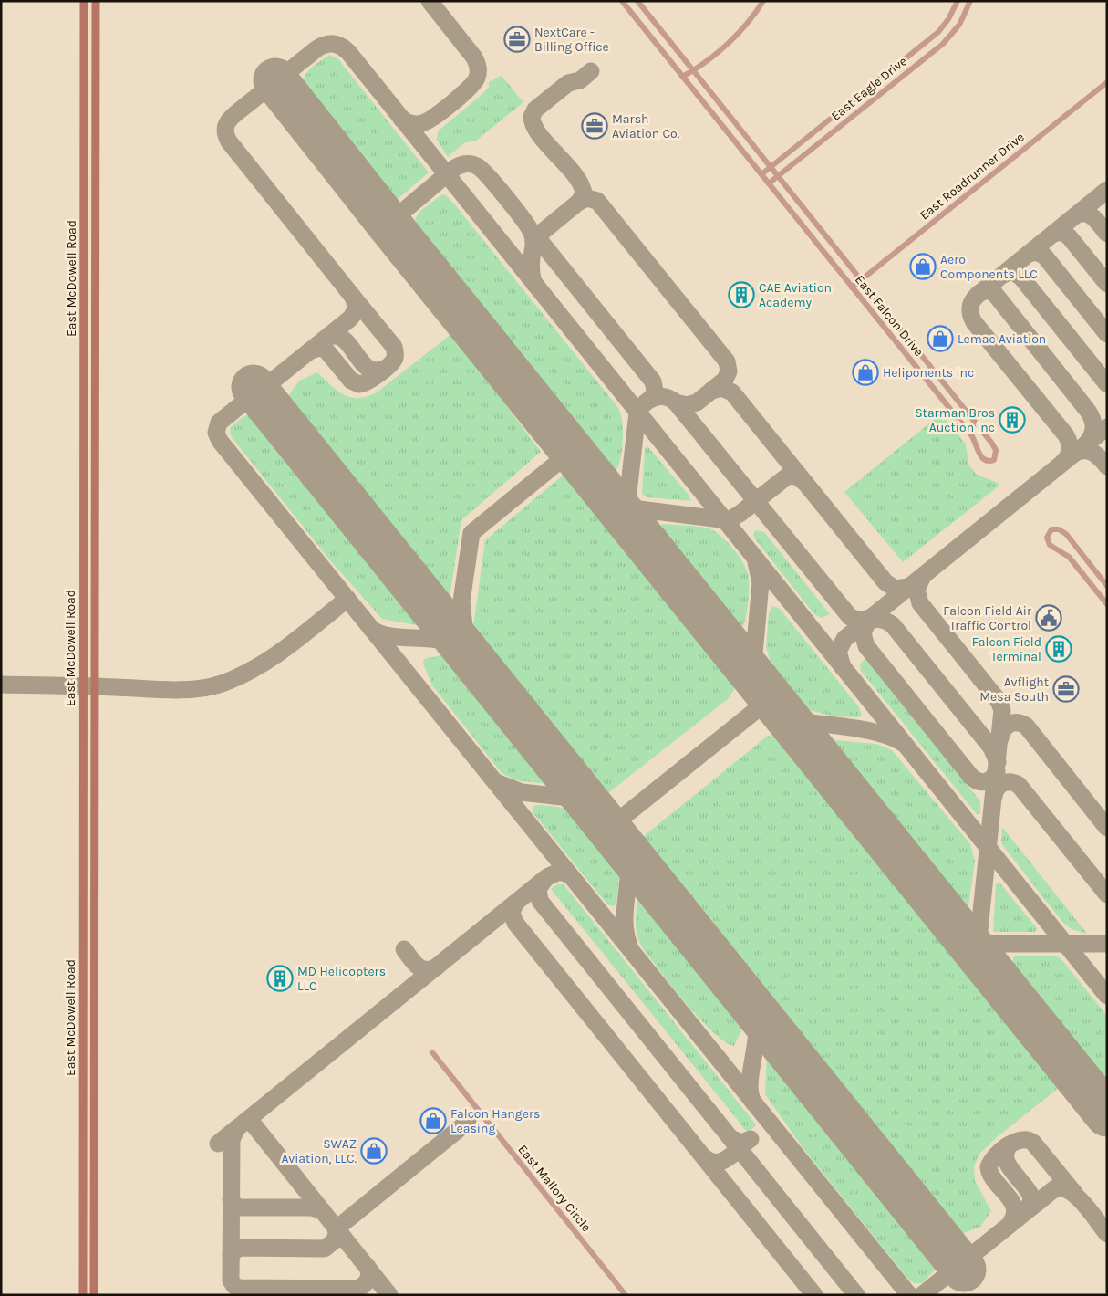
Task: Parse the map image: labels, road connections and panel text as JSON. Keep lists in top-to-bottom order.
{
  "streets": {
    "main road": ["East McDowell Road"],
    "street": [
      "East Eagle Drive",
      "East Roadrunner Drive",
      "East Falcon Drive",
      "East Mallory Circle"
    ]
  },
  "crossings": [
    ["East Eagle Drive", "East Falcon Drive"],
    ["East Roadrunner Drive", "East Falcon Drive"]
  ],
  "places": {
    "office": ["NextCare - Billing Office", "Marsh Aviation Co.", "Avflight Mesa South"],
    "shop": [
      "Aero Components LLC",
      "Lemac Aviation",
      "Heliponents Inc",
      "Falcon Hangers Leasing",
      "SWAZ Aviation, LLC."
    ],
    "building": [
      "CAE Aviation Academy",
      "Starman Bros Auction Inc",
      "Falcon Field Terminal",
      "MD Helicopters LLC"
    ],
    "public building": ["Falcon Field Air Traffic Control"]
  }
}
